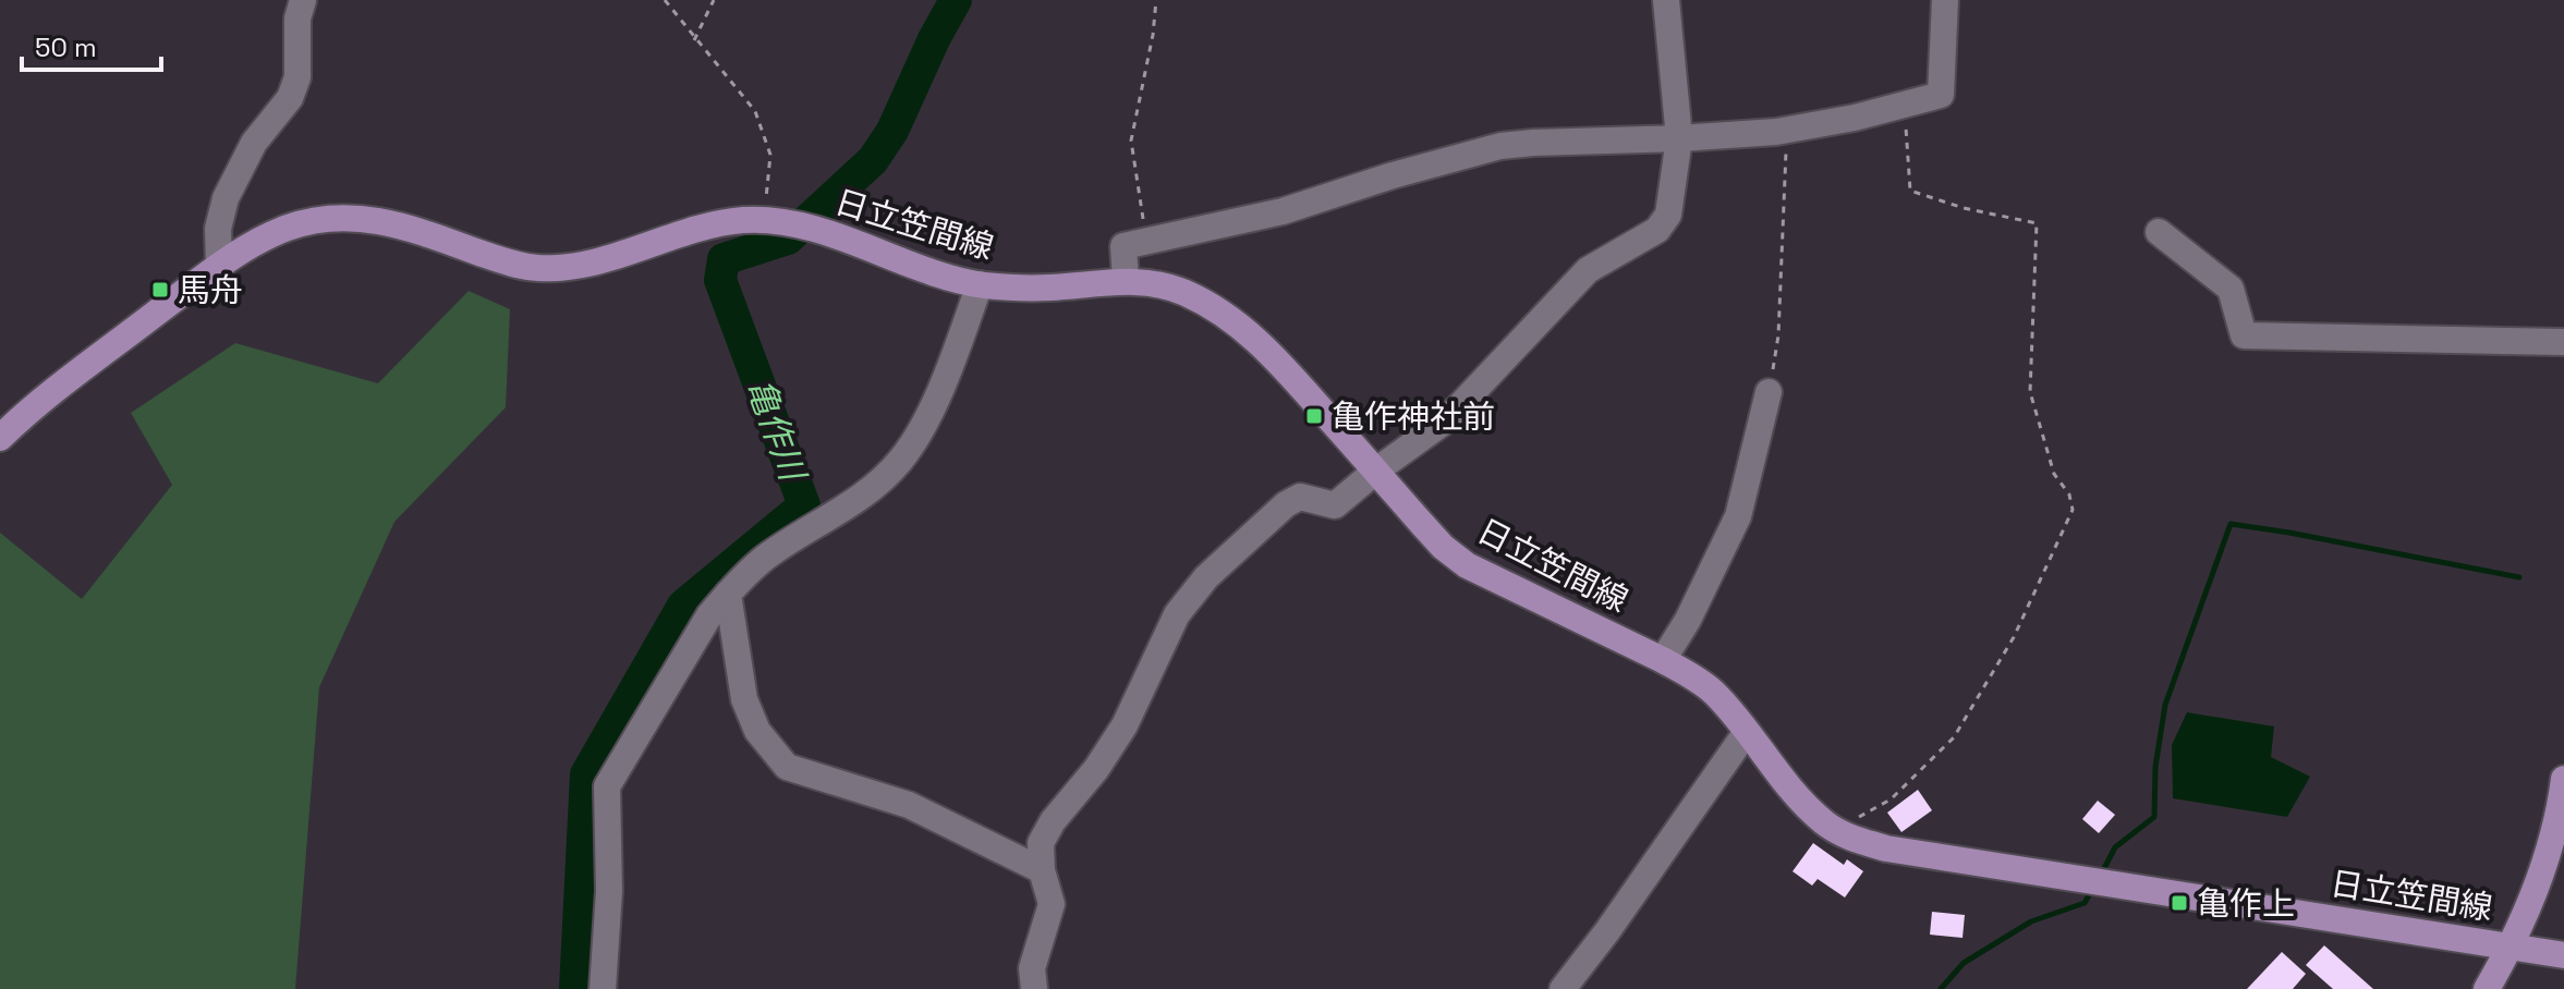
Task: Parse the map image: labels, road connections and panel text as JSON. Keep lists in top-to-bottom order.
{
  "streets": {
    "main road": ["日立笠間線"]
  },
  "water": ["亀作川"],
  "places": {
    "transit": ["馬舟", "亀作神社前", "亀作上"]
  },
  "scale_bar": "50 m"
}
